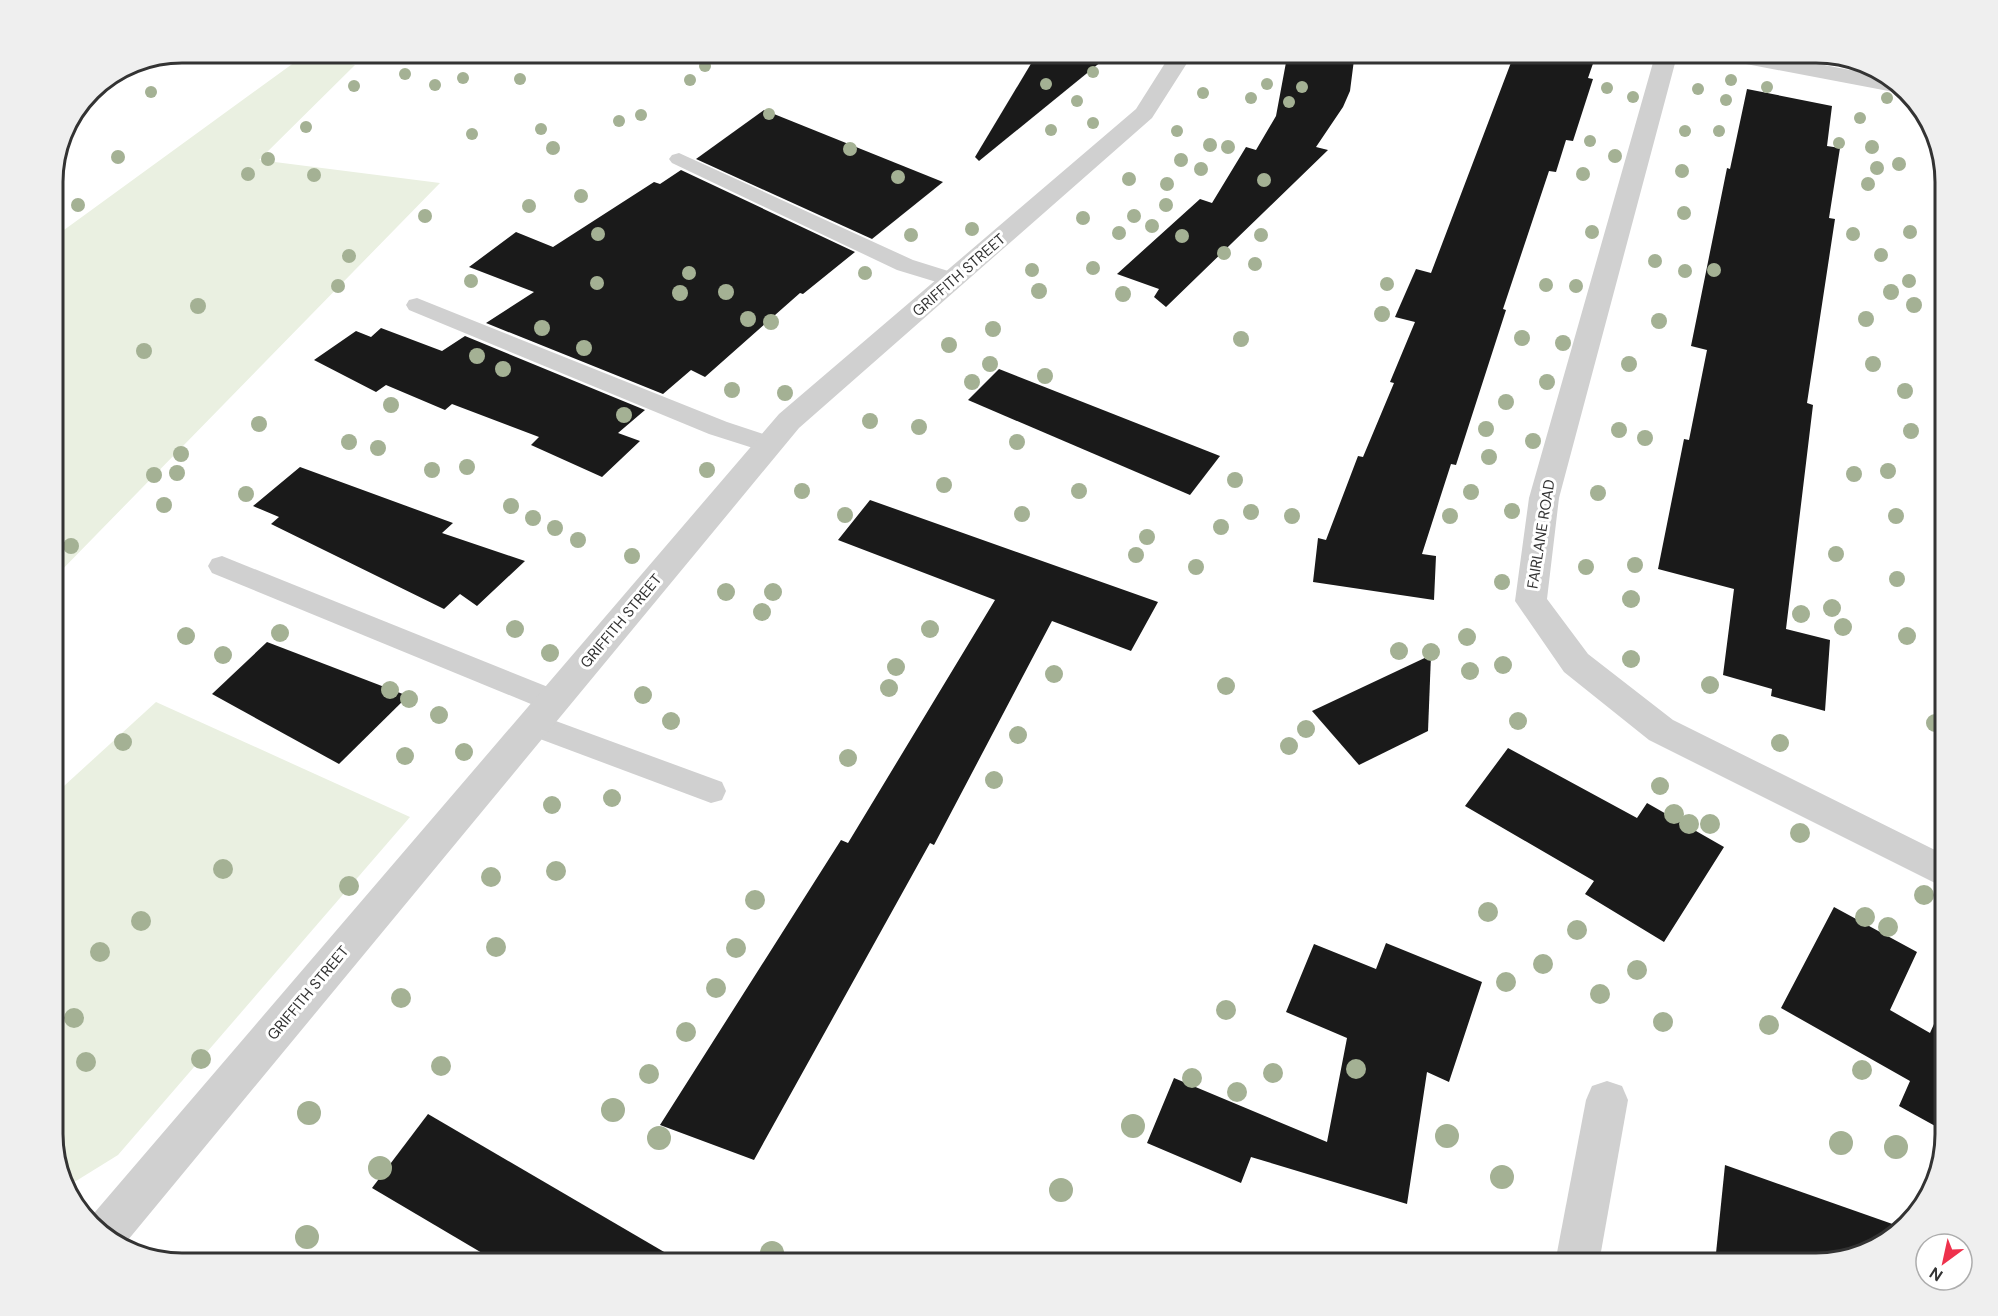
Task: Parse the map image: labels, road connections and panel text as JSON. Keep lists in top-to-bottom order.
{
  "streets": {
    "street": ["GRIFFITH STREET", "FAIRLANE ROAD"]
  },
  "north": "bottom left"
}
